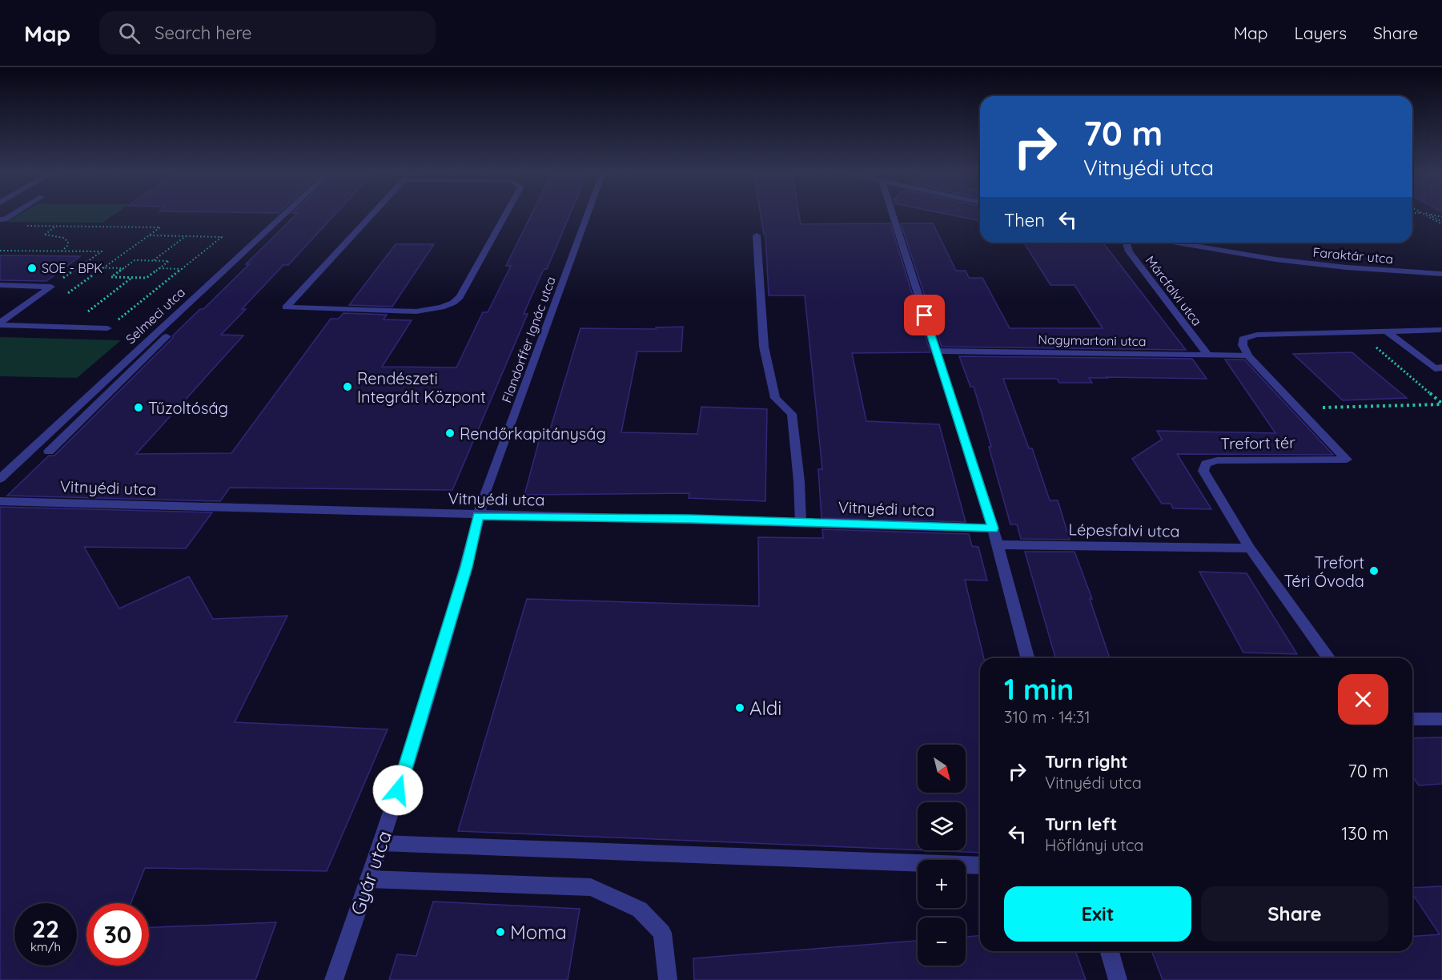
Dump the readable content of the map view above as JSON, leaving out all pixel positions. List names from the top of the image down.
{
  "streets": {
    "street": [
      "Faraktár utca",
      "Márcfalvi utca",
      "Selmeci utca",
      "Flandorffer Ignác utca",
      "Nagymartoni utca",
      "Trefort tér",
      "Vitnyédi utca",
      "Lépesfalvi utca",
      "Gyár utca"
    ]
  },
  "crossings": [
    ["Márcfalvi utca", "Nagymartoni utca"],
    ["Flandorffer Ignác utca", "Vitnyédi utca"],
    ["Flandorffer Ignác utca", "Gyár utca"],
    ["Nagymartoni utca", "Trefort tér"],
    ["Trefort tér", "Lépesfalvi utca"],
    ["Vitnyédi utca", "Gyár utca"]
  ],
  "places": [
    "SOE - BPK",
    "Rendészeti Integrált Központ",
    "Tűzoltóság",
    "Rendőrkapitányság",
    "Trefort Téri Óvoda",
    "Aldi",
    "Moma"
  ],
  "north": "bottom right",
  "page": {
    "header": "Map",
    "search": "Search here",
    "nav": ["Map", "Layers", "Share"],
    "turn": ["70 m", "Vitnyédi utca"],
    "then": "Then",
    "heading": ["1 min", "310 m · 14:31"],
    "list": [
      {
        "name": "Turn right",
        "note": "Vitnyédi utca",
        "value": "70 m"
      },
      {
        "name": "Turn left",
        "note": "Höflányi utca",
        "value": "130 m"
      }
    ],
    "map_buttons": ["+", "−"],
    "buttons": ["Exit", "Share"],
    "speed": "22 km/h",
    "limit": "30"
  }
}
